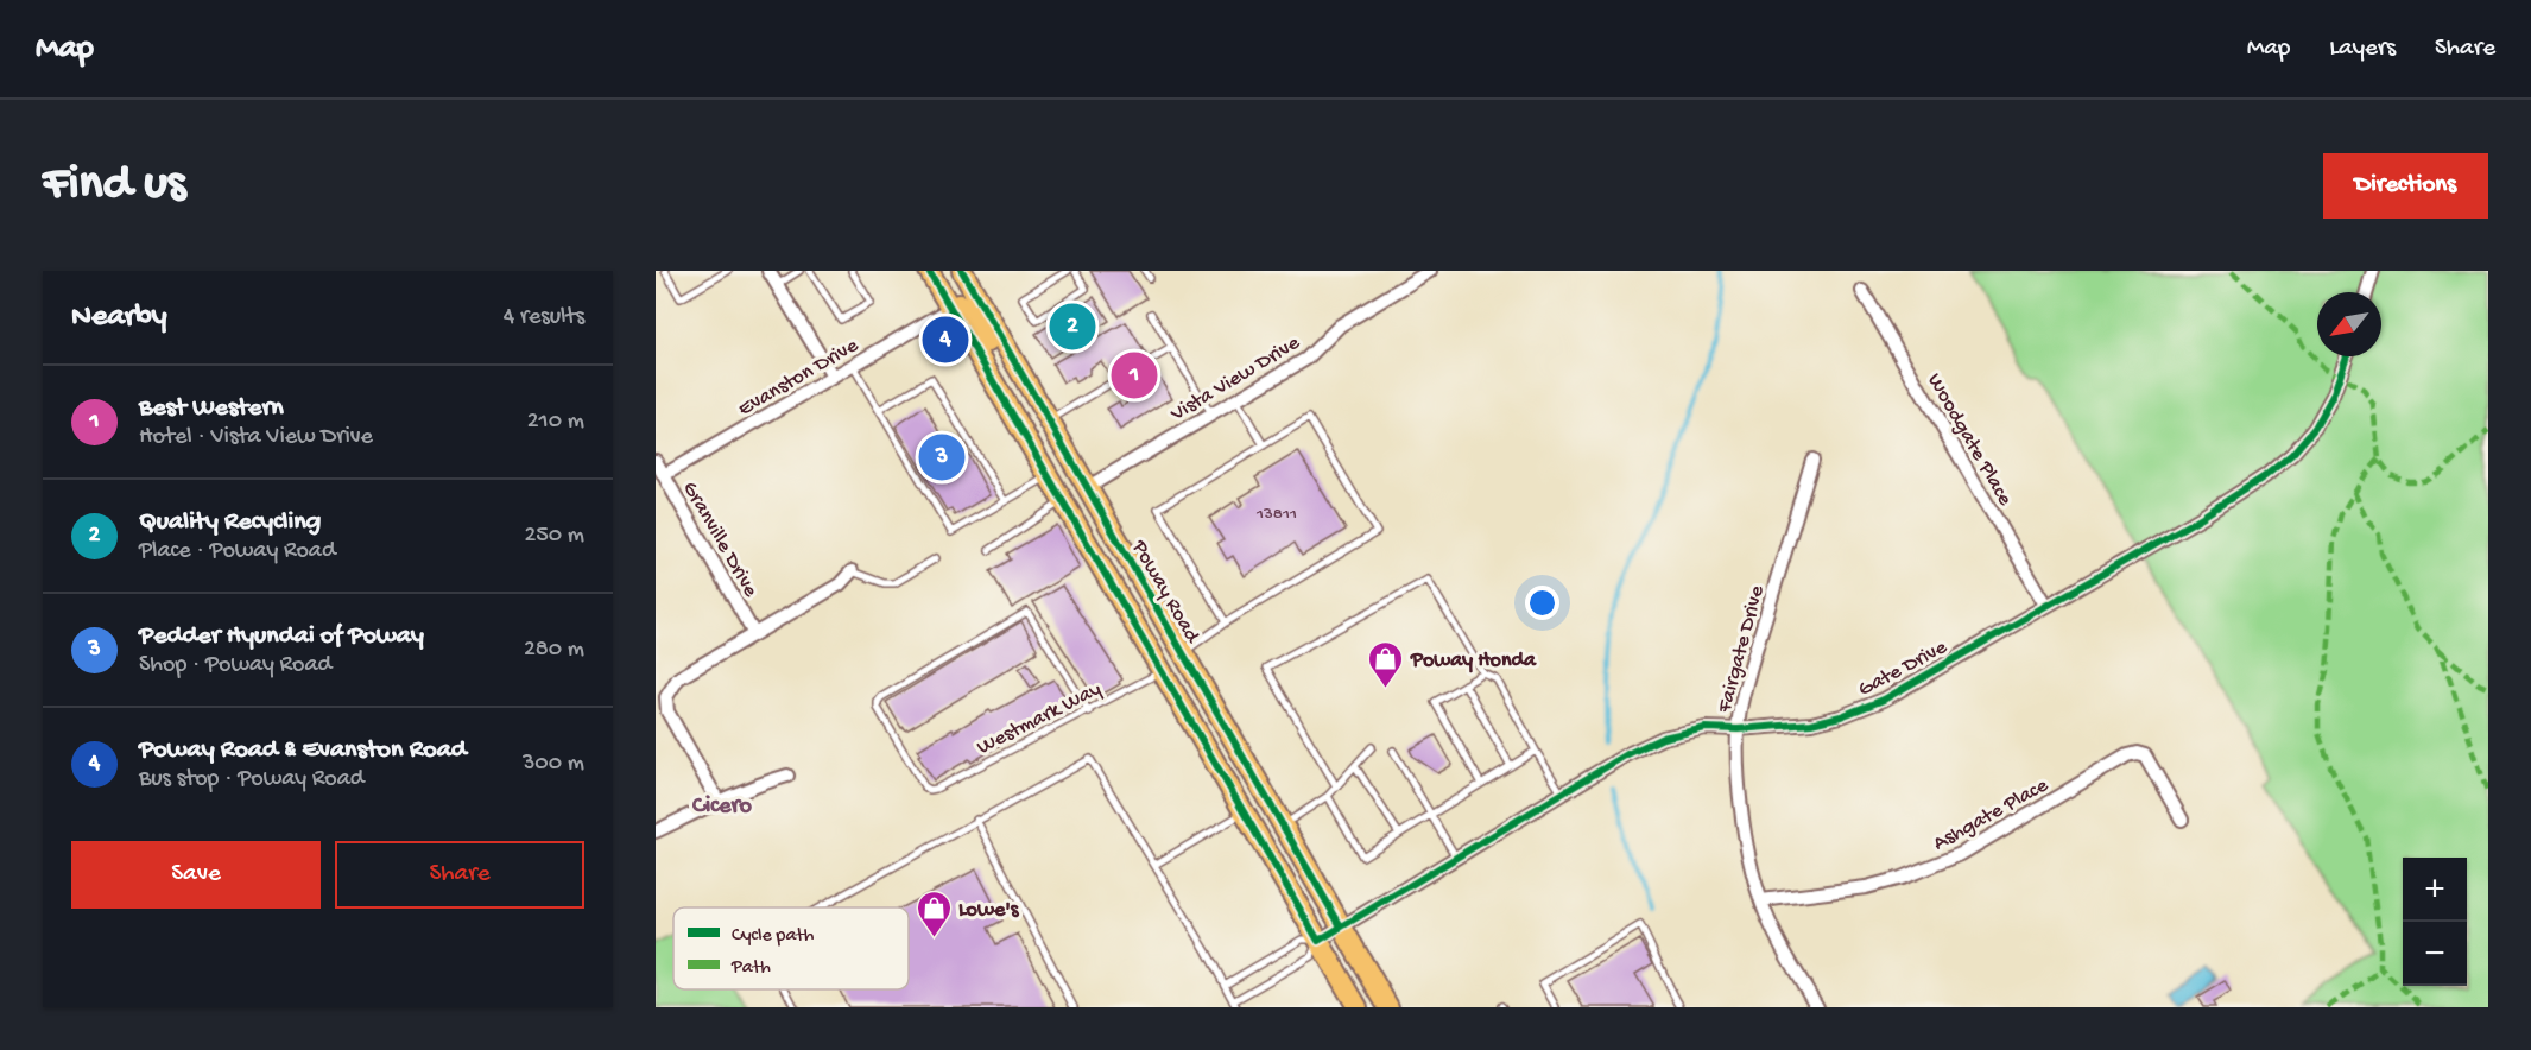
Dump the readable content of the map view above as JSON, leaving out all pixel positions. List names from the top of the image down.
{
  "streets": {
    "main road": ["Poway Road"],
    "street": [
      "Evanston Drive",
      "Vista View Drive",
      "Woodgate Place",
      "Granville Drive",
      "Fairgate Drive",
      "Gate Drive",
      "Ashgate Place"
    ],
    "lane": ["Westmark Way"]
  },
  "crossings": [
    ["Evanston Drive", "Granville Drive"],
    ["Vista View Drive", "Poway Road"],
    ["Woodgate Place", "Gate Drive"],
    ["Poway Road", "Gate Drive"],
    ["Fairgate Drive", "Gate Drive"],
    ["Fairgate Drive", "Ashgate Place"]
  ],
  "districts": ["Cicero"],
  "places": {
    "shop": ["Poway Honda", "Lowe's"]
  },
  "house_numbers": ["13811"],
  "legend": ["Cycle path", "Path"],
  "north": "bottom left",
  "page": {
    "header": "Map",
    "nav": ["Map", "Layers", "Share"],
    "buttons": [
      "Directions",
      ["Save", "Share"]
    ],
    "title": "Find us",
    "heading": ["Nearby", "4 results"],
    "pins": [
      "2",
      "4",
      "1",
      "3"
    ],
    "list": [
      {
        "mark": "1",
        "name": "Best Western",
        "note": "Hotel · Vista View Drive",
        "value": "210 m"
      },
      {
        "mark": "2",
        "name": "Quality Recycling",
        "note": "Place · Poway Road",
        "value": "250 m"
      },
      {
        "mark": "3",
        "name": "Pedder Hyundai of Poway",
        "note": "Shop · Poway Road",
        "value": "280 m"
      },
      {
        "mark": "4",
        "name": "Poway Road & Evanston Road",
        "note": "Bus stop · Poway Road",
        "value": "300 m"
      }
    ],
    "map_buttons": ["+", "−"]
  }
}
